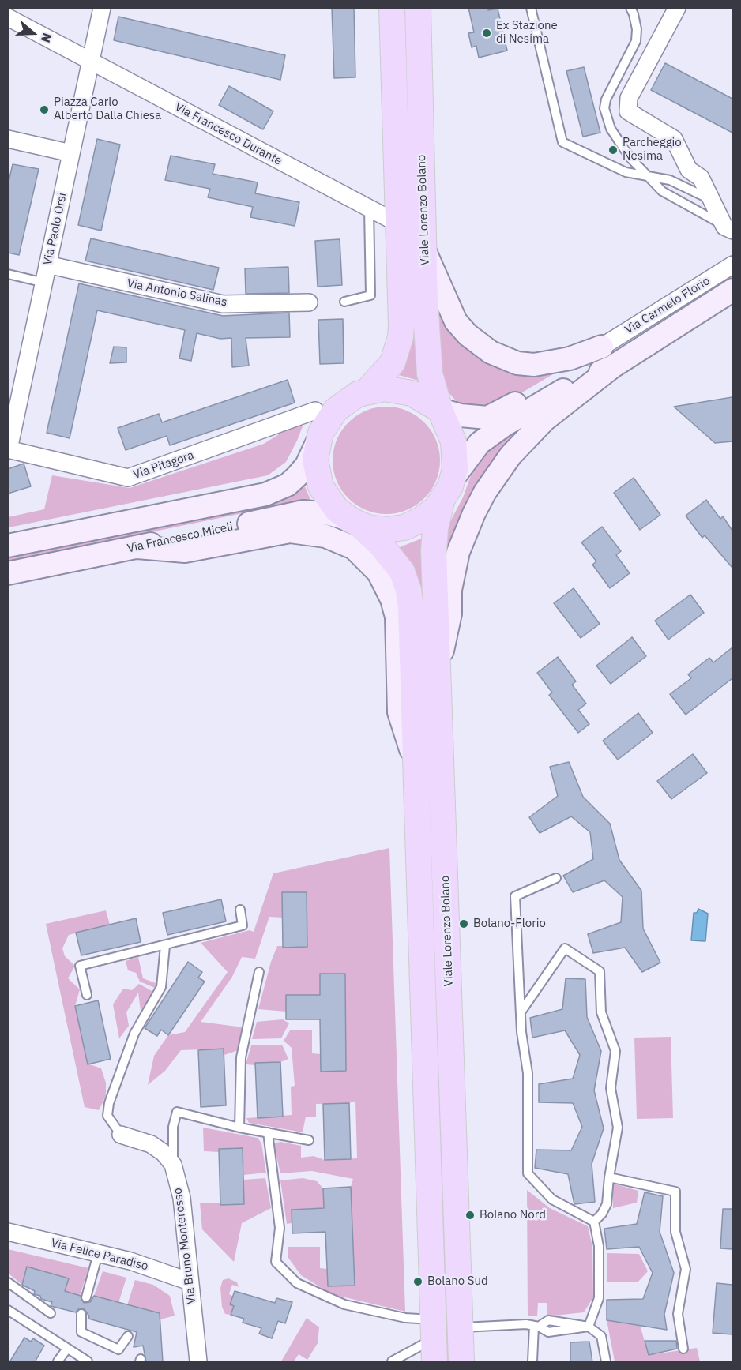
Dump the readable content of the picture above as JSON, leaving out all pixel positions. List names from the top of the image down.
{
  "streets": {
    "main road": ["Viale Lorenzo Bolano", "Via Francesco Miceli"],
    "street": [
      "Via Francesco Durante",
      "Via Paolo Orsi",
      "Via Antonio Salinas",
      "Via Carmelo Florio",
      "Via Pitagora",
      "Via Bruno Monterosso",
      "Via Felice Paradiso"
    ]
  },
  "crossings": [
    ["Via Francesco Durante", "Via Paolo Orsi"],
    ["Viale Lorenzo Bolano", "Via Francesco Miceli"],
    ["Via Paolo Orsi", "Via Antonio Salinas"],
    ["Via Paolo Orsi", "Via Pitagora"],
    ["Via Bruno Monterosso", "Via Felice Paradiso"]
  ],
  "places": [
    "Ex Stazione di Nesima",
    "Piazza Carlo Alberto Dalla Chiesa",
    "Parcheggio Nesima",
    "Bolano-Florio",
    "Bolano Nord",
    "Bolano Sud"
  ],
  "north": "right"
}
